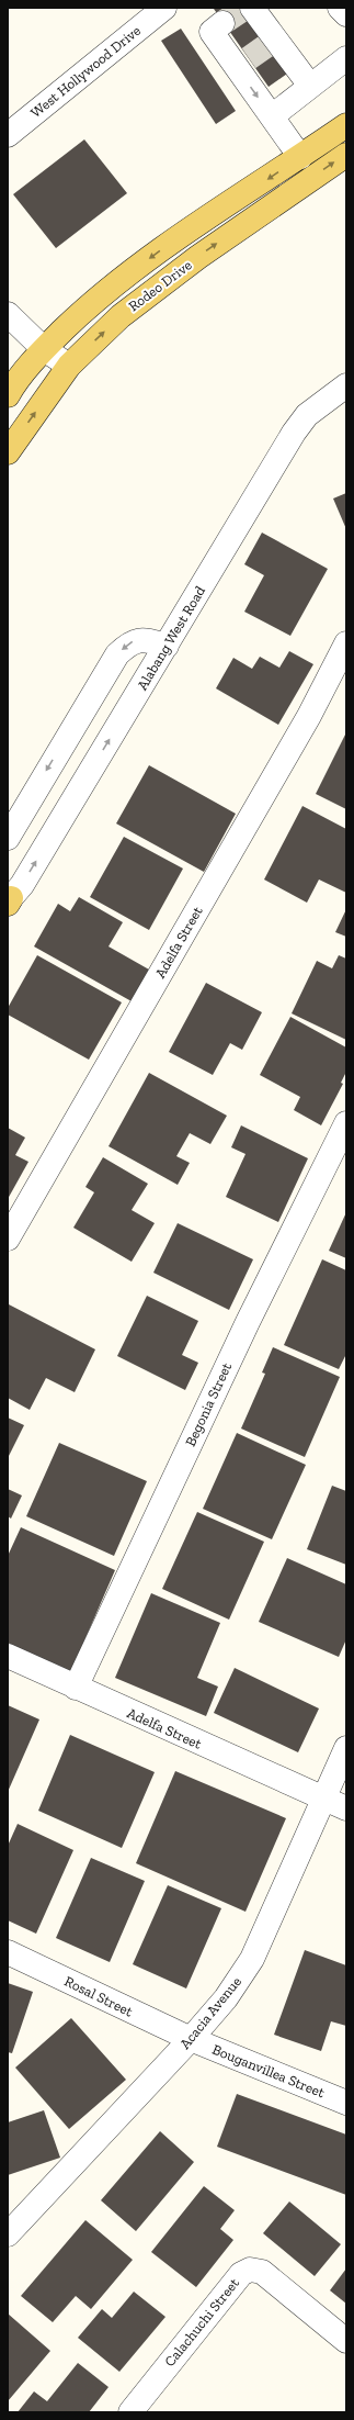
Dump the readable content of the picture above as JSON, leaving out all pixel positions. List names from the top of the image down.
{
  "streets": {
    "main road": ["Rodeo Drive"],
    "street": [
      "West Hollywood Drive",
      "Alabang West Road",
      "Adelfa Street",
      "Begonia Street",
      "Rosal Street",
      "Acacia Avenue",
      "Bouganvillea Street",
      "Calachuchi Street"
    ]
  },
  "crossings": [
    ["Adelfa Street", "Begonia Street"],
    ["Adelfa Street", "Acacia Avenue"],
    ["Rosal Street", "Acacia Avenue"],
    ["Rosal Street", "Bouganvillea Street"],
    ["Acacia Avenue", "Bouganvillea Street"]
  ]
}
